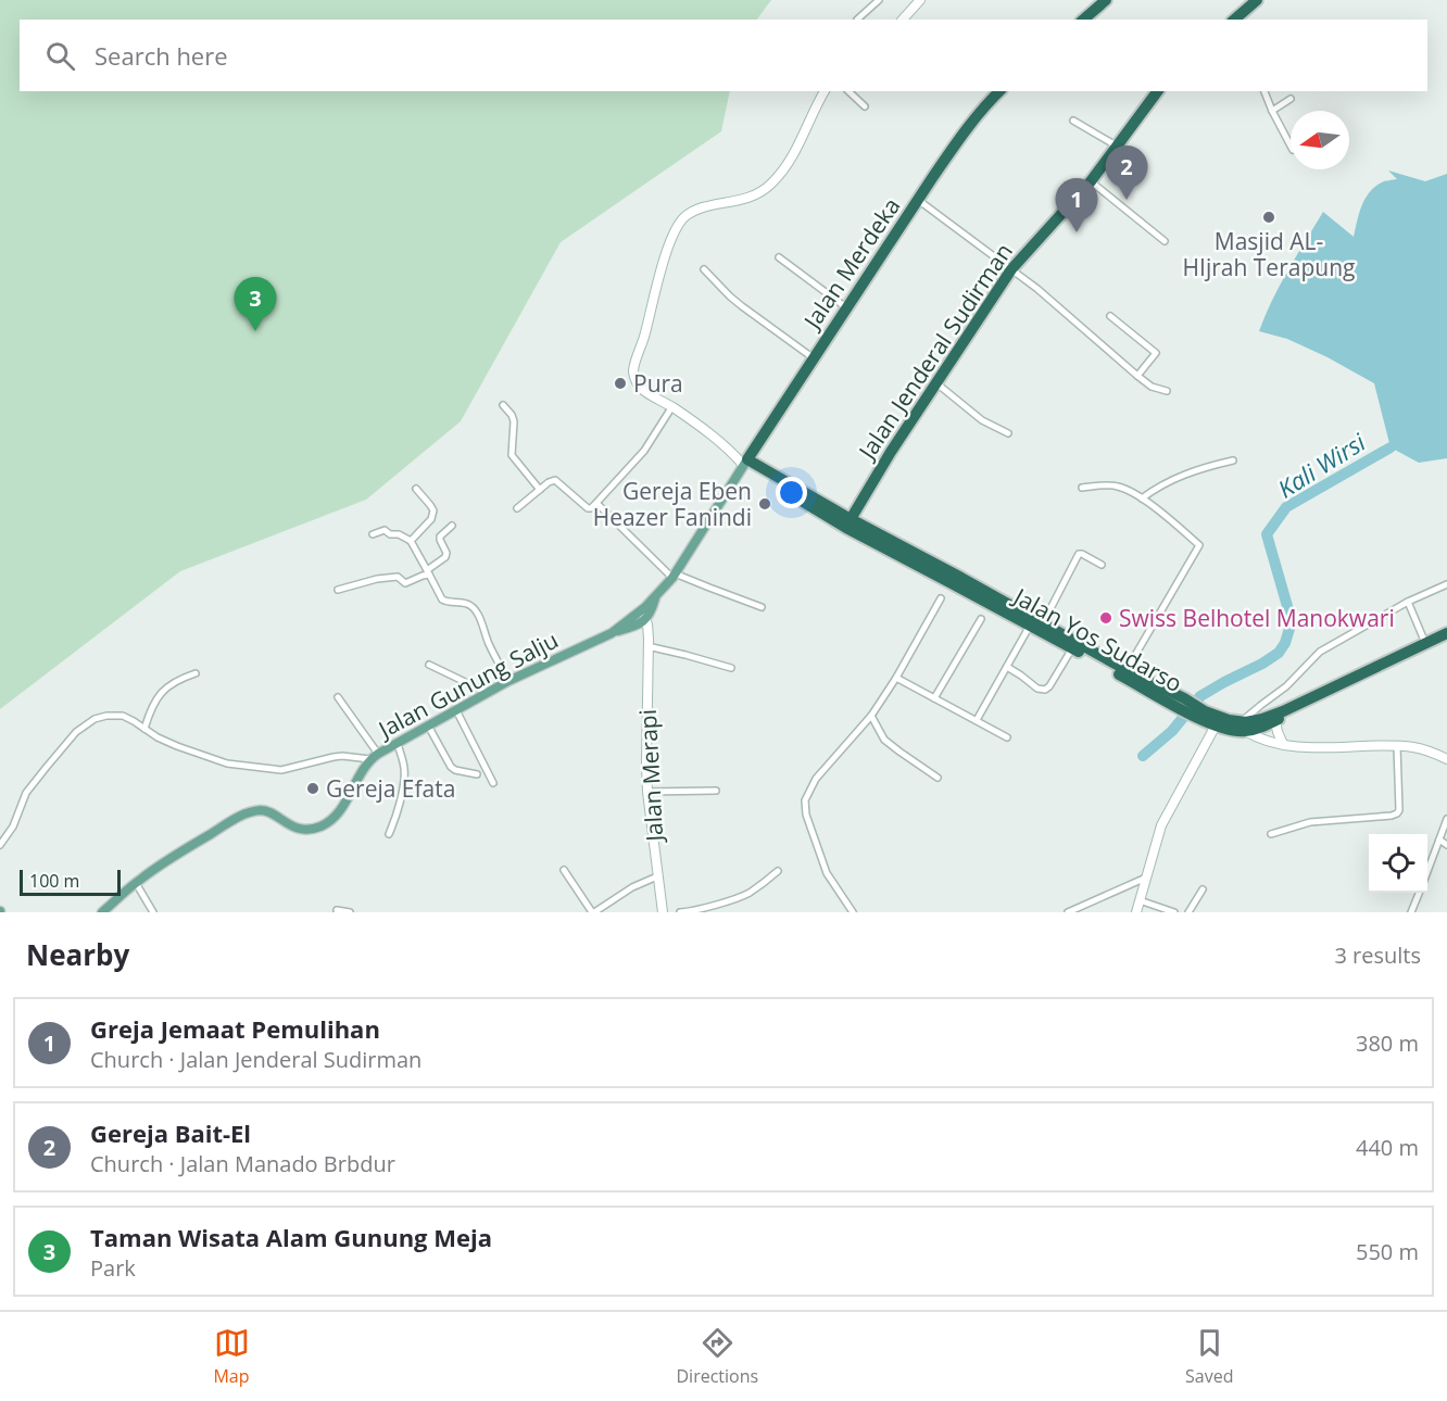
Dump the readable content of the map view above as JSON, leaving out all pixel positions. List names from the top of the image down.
{
  "streets": {
    "highway": ["Jalan Merdeka", "Jalan Jenderal Sudirman", "Jalan Yos Sudarso"],
    "main road": ["Jalan Gunung Salju"],
    "street": ["Jalan Merapi"]
  },
  "crossings": [
    ["Jalan Merdeka", "Jalan Yos Sudarso"],
    ["Jalan Jenderal Sudirman", "Jalan Yos Sudarso"],
    ["Jalan Gunung Salju", "Jalan Merapi"]
  ],
  "water": ["Kali Wirsi"],
  "places": [
    "Masjid AL- HIjrah Terapung",
    "Pura",
    "Gereja Eben Heazer Fanindi",
    "Swiss Belhotel Manokwari",
    "Gereja Efata"
  ],
  "scale_bar": "100 m",
  "north": "left",
  "page": {
    "search": "Search here",
    "pins": ["2", "1", "3"],
    "scale": "100 m",
    "heading": ["Nearby", "3 results"],
    "list": [
      {
        "mark": "1",
        "name": "Greja Jemaat Pemulihan",
        "note": "Church · Jalan Jenderal Sudirman",
        "value": "380 m"
      },
      {
        "mark": "2",
        "name": "Gereja Bait-El",
        "note": "Church · Jalan Manado Brbdur",
        "value": "440 m"
      },
      {
        "mark": "3",
        "name": "Taman Wisata Alam Gunung Meja",
        "note": "Park",
        "value": "550 m"
      }
    ],
    "nav": ["Map", "Directions", "Saved"]
  }
}
